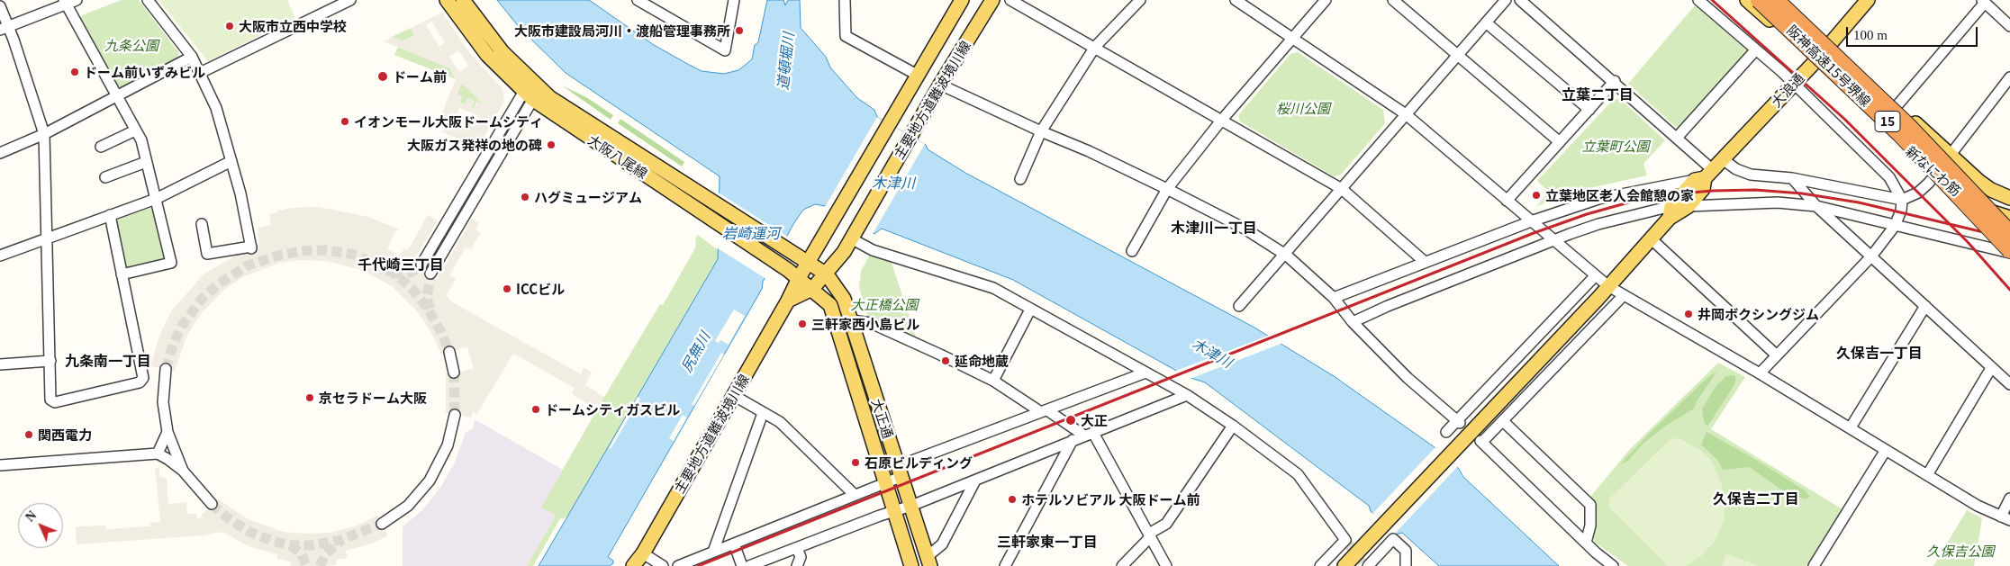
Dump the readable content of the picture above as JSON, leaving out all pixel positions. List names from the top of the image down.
{
  "streets": {
    "highway": ["阪神高速15号堺線", "15"],
    "main road": [
      "大浪通",
      "主要地方道難波境川線",
      "大阪八尾線",
      "新なにわ筋",
      "大正通"
    ]
  },
  "crossings": [
    ["大浪通", "新なにわ筋"],
    ["主要地方道難波境川線", "大阪八尾線"],
    ["主要地方道難波境川線", "大正通"],
    ["大阪八尾線", "大正通"]
  ],
  "districts": [
    "立葉二丁目",
    "木津川一丁目",
    "千代崎三丁目",
    "久保吉一丁目",
    "九条南一丁目",
    "久保吉二丁目",
    "三軒家東一丁目"
  ],
  "water": [
    "道頓堀川",
    "木津川",
    "岩崎運河",
    "尻無川"
  ],
  "parks": [
    "九条公園",
    "桜川公園",
    "立葉町公園",
    "大正橋公園",
    "久保吉公園"
  ],
  "places": [
    "大阪市立西中学校",
    "大阪市建設局河川・渡船管理事務所",
    "ドーム前いずみビル",
    "ドーム前",
    "イオンモール大阪ドームシティ",
    "大阪ガス発祥の地の碑",
    "立葉地区老人会館憩の家",
    "ハグミュージアム",
    "ICCビル",
    "井岡ボクシングジム",
    "三軒家西小島ビル",
    "延命地蔵",
    "京セラドーム大阪",
    "ドームシティガスビル",
    "大正",
    "関西電力",
    "石原ビルディング",
    "ホテルソビアル 大阪ドーム前"
  ],
  "scale_bar": "100 m",
  "north": "top left"
}
